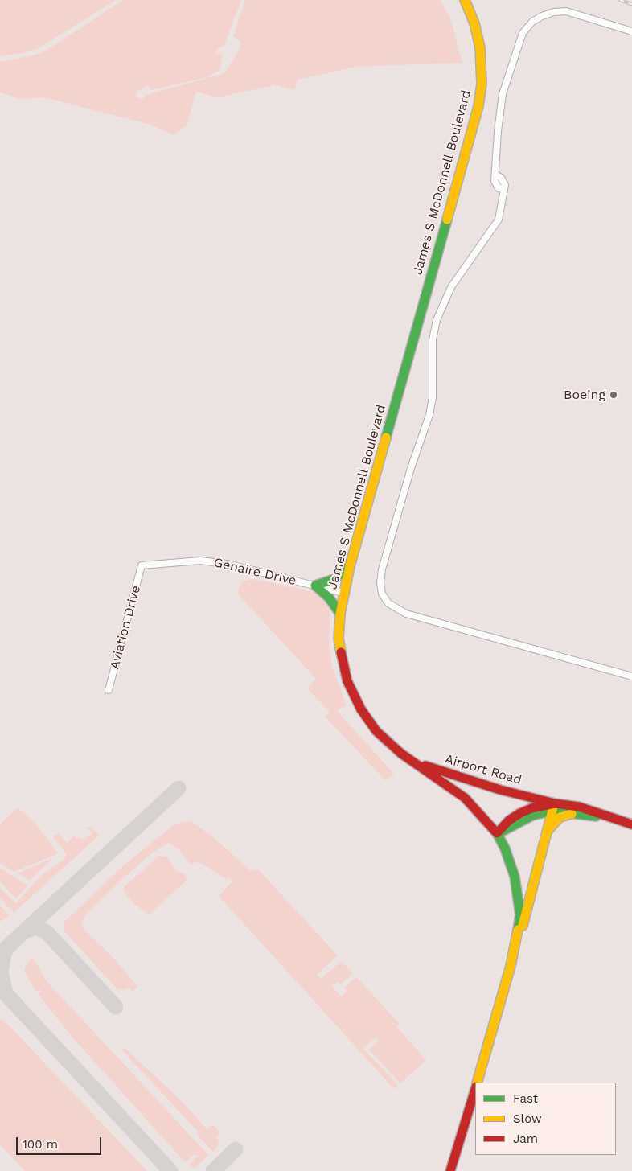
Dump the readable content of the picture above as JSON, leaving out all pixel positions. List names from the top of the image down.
{
  "streets": {
    "main road": ["James S McDonnell Boulevard", "Airport Road"],
    "street": ["Genaire Drive", "Aviation Drive"]
  },
  "crossings": [
    ["James S McDonnell Boulevard", "Genaire Drive"],
    ["James S McDonnell Boulevard", "Airport Road"],
    ["Genaire Drive", "Aviation Drive"]
  ],
  "places": ["Boeing"],
  "legend": ["Fast", "Slow", "Jam"],
  "scale_bar": "100 m"
}
